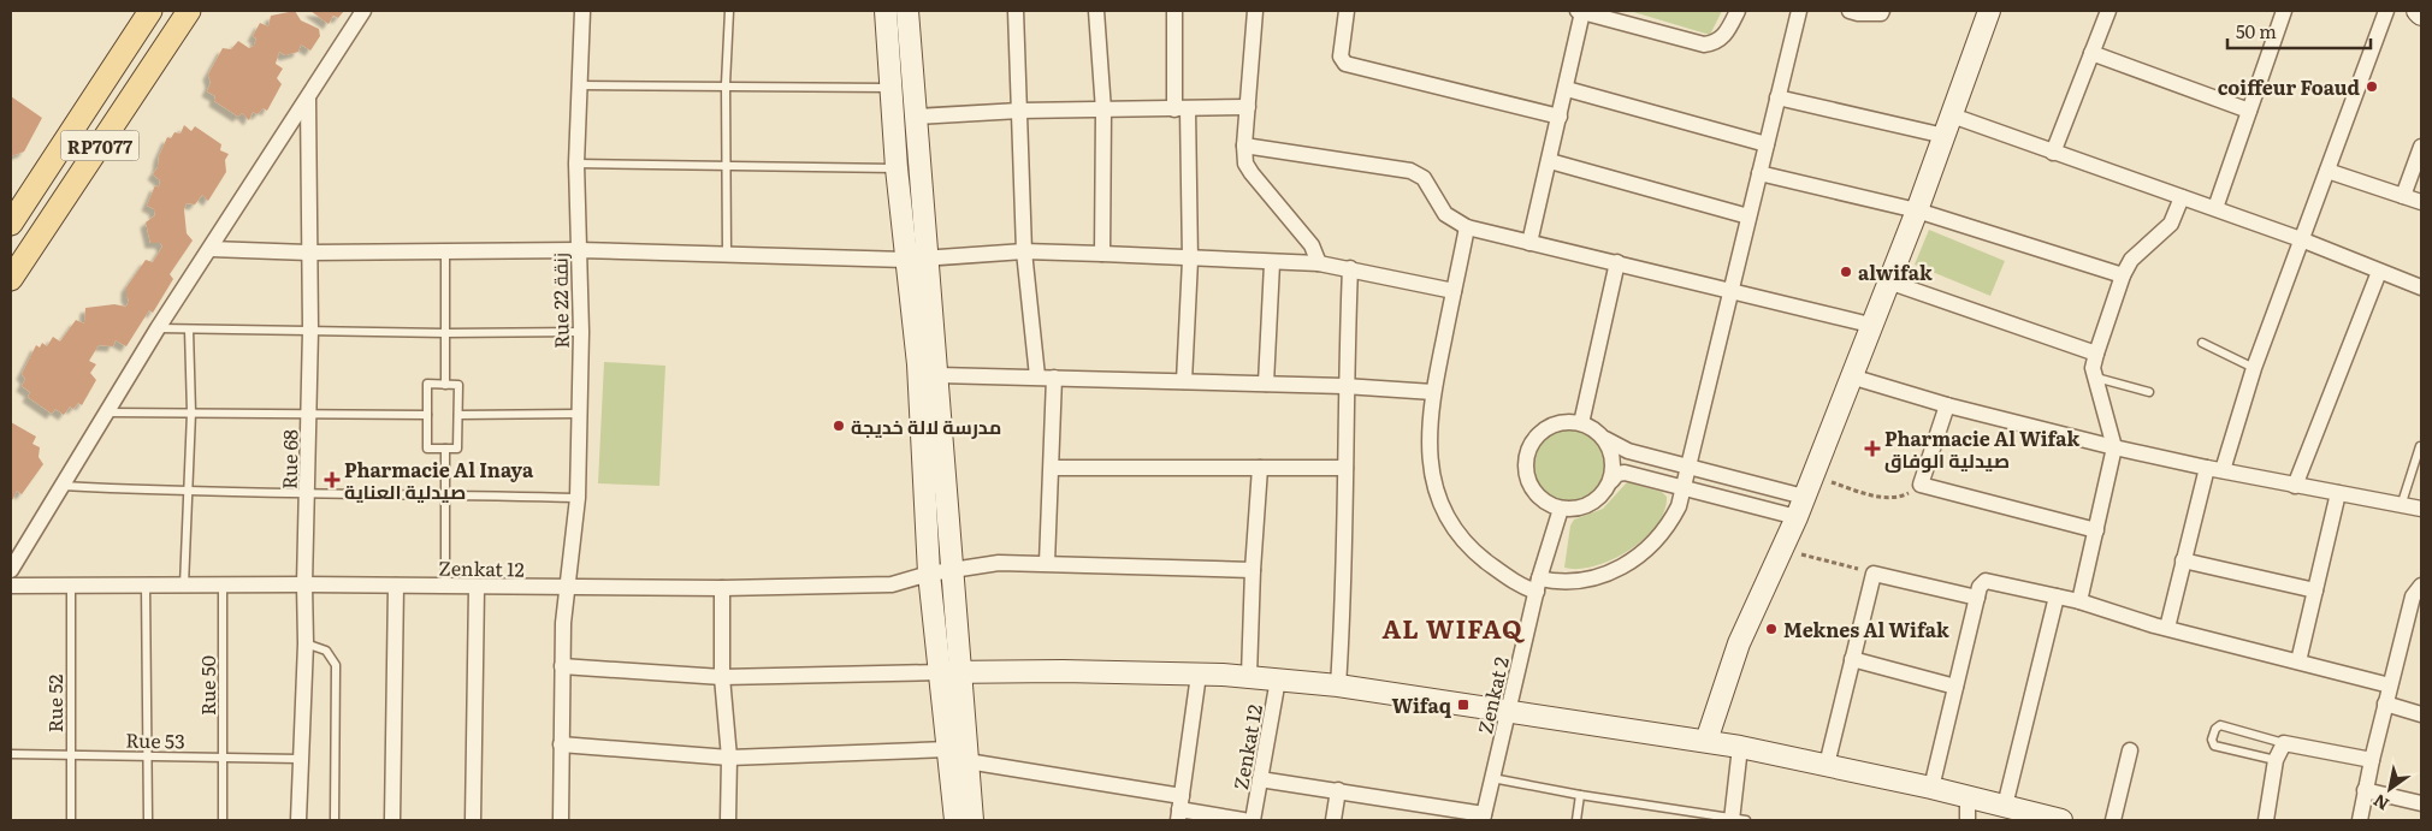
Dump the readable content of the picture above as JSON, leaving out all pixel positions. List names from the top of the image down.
{
  "streets": {
    "main road": ["RP7077"],
    "street": [
      "Rue 22 زنقة",
      "Rue 68",
      "Zenkat 12",
      "Zenkat 2"
    ],
    "lane": ["Rue 50", "Rue 52", "Rue 53"]
  },
  "crossings": [
    ["Rue 22 زنقة", "Zenkat 12"],
    ["Rue 68", "Zenkat 12"],
    ["Rue 68", "Rue 53"],
    ["Zenkat 12", "Rue 50"],
    ["Zenkat 12", "Rue 52"],
    ["Rue 50", "Rue 53"],
    ["Rue 52", "Rue 53"]
  ],
  "districts": ["AL WIFAQ"],
  "places": {
    "other": [
      "coiffeur Foaud",
      "alwifak",
      "مدرسة لالة خديجة",
      "Meknes Al Wifak"
    ],
    "health": ["Pharmacie Al Wifak صيدلية الوفاق", "Pharmacie Al Inaya صيدلية العناية"],
    "transit": ["Wifaq"]
  },
  "scale_bar": "50 m",
  "north": "bottom left"
}
